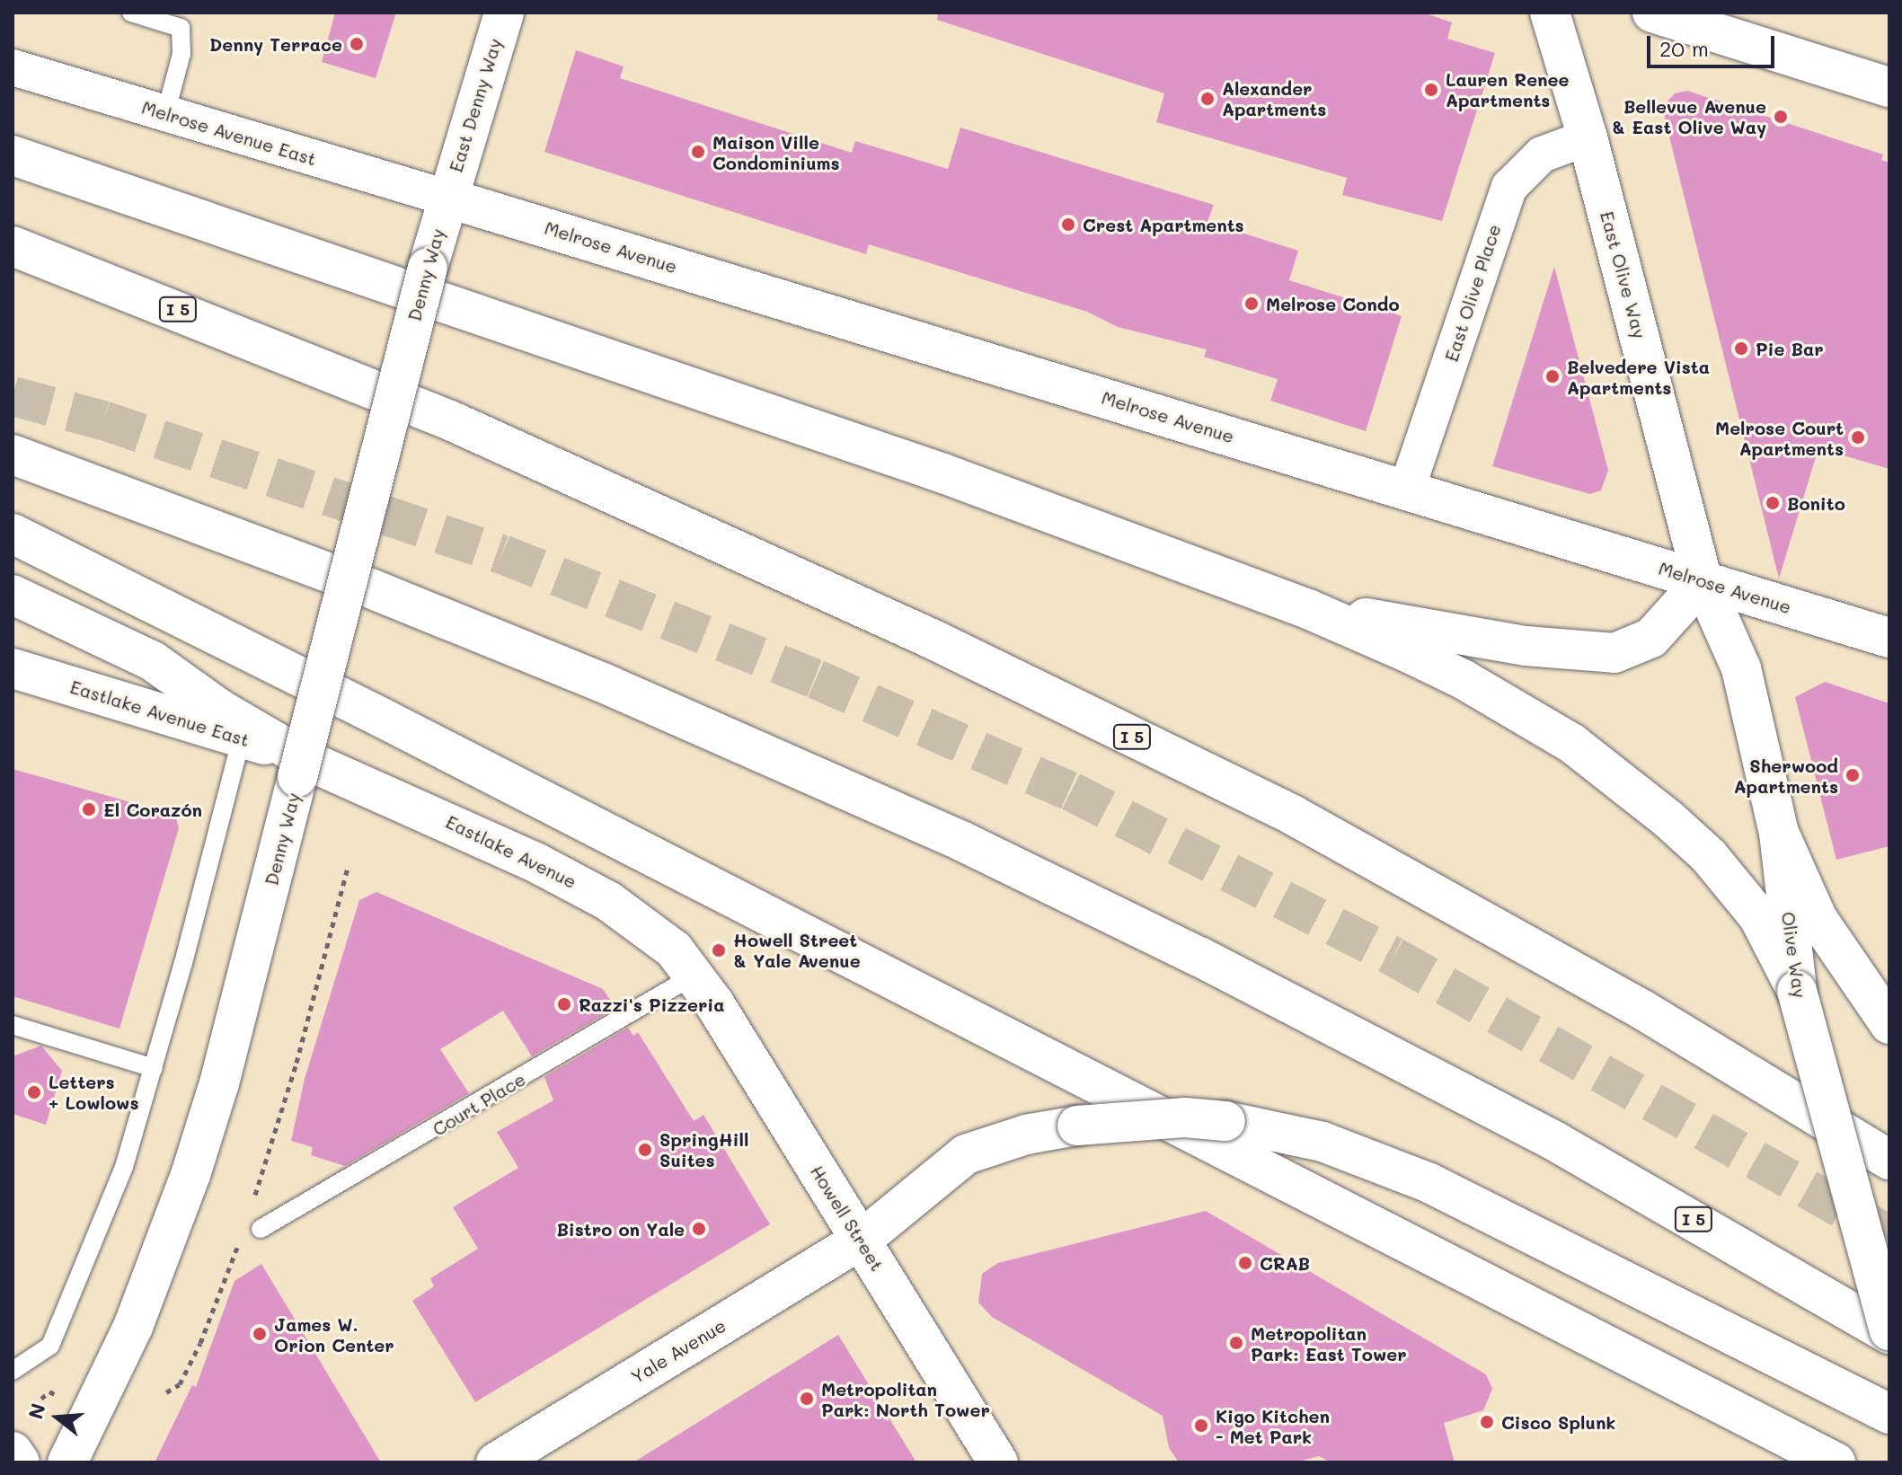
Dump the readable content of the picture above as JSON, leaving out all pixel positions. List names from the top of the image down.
{
  "streets": {
    "main road": [
      "East Denny Way",
      "Melrose Avenue",
      "Denny Way",
      "East Olive Way",
      "I 5",
      "Eastlake Avenue East",
      "Eastlake Avenue",
      "Olive Way",
      "Howell Street",
      "Yale Avenue"
    ],
    "street": ["Melrose Avenue East", "East Olive Place"],
    "lane": ["Court Place"]
  },
  "crossings": [
    ["East Denny Way", "Melrose Avenue East"],
    ["East Denny Way", "Melrose Avenue"],
    ["East Denny Way", "Denny Way"],
    ["Melrose Avenue East", "Melrose Avenue"],
    ["Melrose Avenue East", "Denny Way"],
    ["Melrose Avenue", "Denny Way"],
    ["Melrose Avenue", "East Olive Way"],
    ["Melrose Avenue", "East Olive Place"],
    ["Melrose Avenue", "Olive Way"],
    ["East Olive Way", "East Olive Place"],
    ["East Olive Way", "Olive Way"],
    ["I 5", "Olive Way"],
    ["Eastlake Avenue East", "Eastlake Avenue"],
    ["Eastlake Avenue", "Court Place"],
    ["Eastlake Avenue", "Howell Street"],
    ["Court Place", "Howell Street"],
    ["Howell Street", "Yale Avenue"]
  ],
  "places": [
    "Denny Terrace",
    "Lauren Renee Apartments",
    "Alexander Apartments",
    "Bellevue Avenue & East Olive Way",
    "Maison Ville Condominiums",
    "Crest Apartments",
    "Melrose Condo",
    "Pie Bar",
    "Belvedere Vista Apartments",
    "Melrose Court Apartments",
    "Bonito",
    "Sherwood Apartments",
    "El Corazón",
    "Howell Street & Yale Avenue",
    "Razzi's Pizzeria",
    "Letters + Lowlows",
    "SpringHill Suites",
    "Bistro on Yale",
    "CRAB",
    "James W. Orion Center",
    "Metropolitan Park: East Tower",
    "Metropolitan Park: North Tower",
    "Cisco Splunk",
    "Kigo Kitchen - Met Park"
  ],
  "scale_bar": "20 m",
  "north": "left"
}
